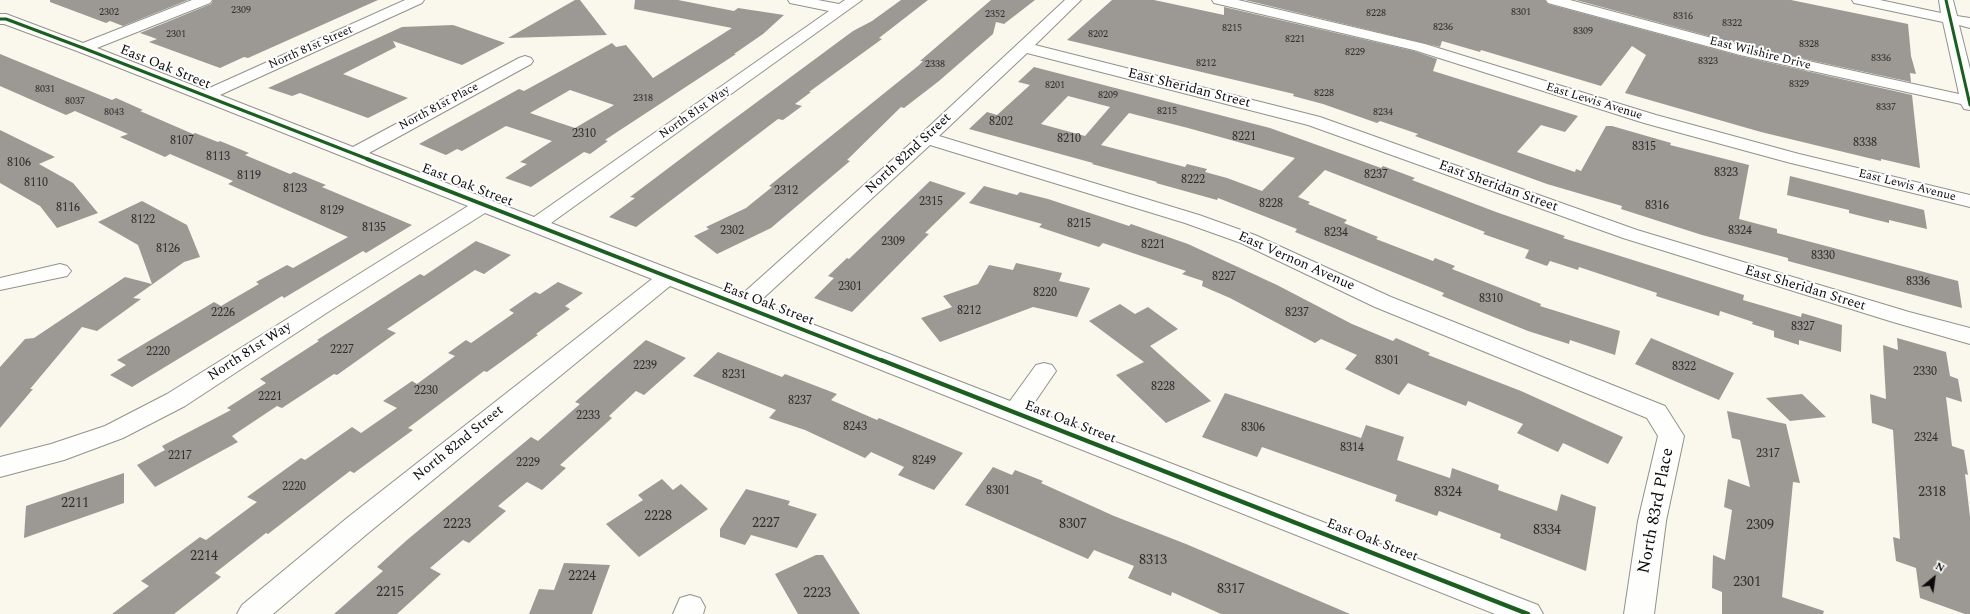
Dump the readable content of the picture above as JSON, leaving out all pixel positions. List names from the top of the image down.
{
  "streets": {
    "street": [
      "North 81st Street",
      "East Wilshire Drive",
      "East Oak Street",
      "East Sheridan Street",
      "East Lewis Avenue",
      "North 81st Place",
      "North 81st Way",
      "North 82nd Street",
      "East Vernon Avenue",
      "North 83rd Place"
    ]
  },
  "crossings": [
    ["North 81st Street", "East Oak Street"],
    ["East Oak Street", "North 81st Place"],
    ["East Oak Street", "North 81st Way"],
    ["East Oak Street", "North 82nd Street"],
    ["East Sheridan Street", "North 82nd Street"],
    ["North 82nd Street", "East Vernon Avenue"],
    ["East Vernon Avenue", "North 83rd Place"]
  ],
  "house_numbers": [
    "2309",
    "2302",
    "8301",
    "8228",
    "2352",
    "8316",
    "8322",
    "8236",
    "8215",
    "8309",
    "2301",
    "8202",
    "8221",
    "8328",
    "8229",
    "8336",
    "8323",
    "8212",
    "2338",
    "8329",
    "8201",
    "8031",
    "8228",
    "8209",
    "2318",
    "8037",
    "8337",
    "8215",
    "8043",
    "8234",
    "8202",
    "2310",
    "8221",
    "8210",
    "8107",
    "8338",
    "8315",
    "8113",
    "8106",
    "8323",
    "8237",
    "8119",
    "8222",
    "8110",
    "8123",
    "2312",
    "2315",
    "8228",
    "8316",
    "8116",
    "8129",
    "8122",
    "8215",
    "8135",
    "2302",
    "8324",
    "8234",
    "2309",
    "8221",
    "8126",
    "8330",
    "8227",
    "8336",
    "2301",
    "8220",
    "8310",
    "8212",
    "2226",
    "8237",
    "8327",
    "2227",
    "2220",
    "8301",
    "2239",
    "8322",
    "2330",
    "8231",
    "8228",
    "2230",
    "2221",
    "8237",
    "2233",
    "8243",
    "8306",
    "2324",
    "8314",
    "2317",
    "2217",
    "8249",
    "2229",
    "2220",
    "8301",
    "8324",
    "2318",
    "2211",
    "2228",
    "2227",
    "2223",
    "8307",
    "2309",
    "8334",
    "2214",
    "8313",
    "2224",
    "2301",
    "8317",
    "2215",
    "2223"
  ],
  "north": "top right"
}
